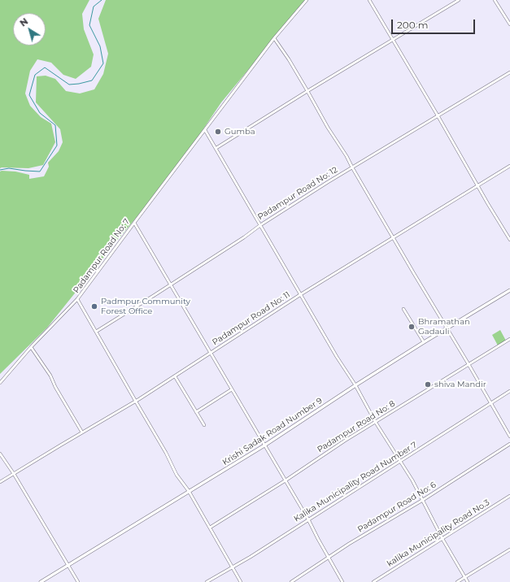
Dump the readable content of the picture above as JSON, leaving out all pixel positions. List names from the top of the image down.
{
  "streets": {
    "street": [
      "Padampur Road No: 12",
      "Padampur Road No: 7",
      "Padampur Road No: 11",
      "Padampur Road No: 8",
      "Krishi Sadak Road Number 9",
      "Kalika Municipality Road Number 7",
      "Padampur Road No: 6",
      "kalika Municipality Road No.3"
    ]
  },
  "places": [
    "Gumba",
    "Padmpur Community Forest Office",
    "Bhramathan Gadauli",
    "shiva Mandir"
  ],
  "scale_bar": "200 m",
  "north": "top left"
}
